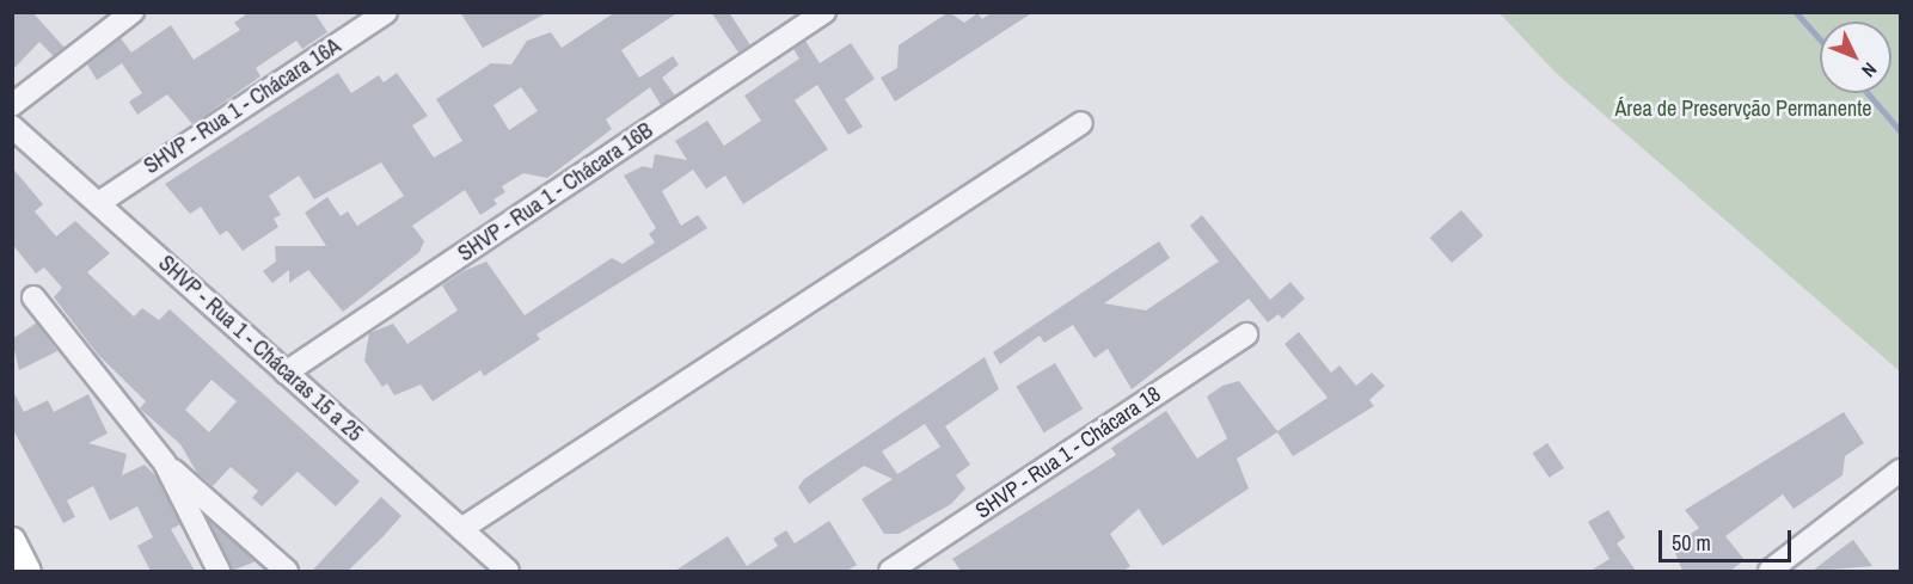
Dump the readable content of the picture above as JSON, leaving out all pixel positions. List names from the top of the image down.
{
  "streets": {
    "street": [
      "SHVP - Rua 1 - Chácara 16A",
      "SHVP - Rua 1 - Chácara 16B",
      "SHVP - Rua 1 - Chácaras 15 a 25",
      "SHVP - Rua 1 - Chácara 18"
    ]
  },
  "crossings": [
    ["SHVP - Rua 1 - Chácara 16A", "SHVP - Rua 1 - Chácaras 15 a 25"],
    ["SHVP - Rua 1 - Chácara 16B", "SHVP - Rua 1 - Chácaras 15 a 25"]
  ],
  "parks": ["Área de Preservção Permanente"],
  "scale_bar": "50 m",
  "north": "bottom right"
}
